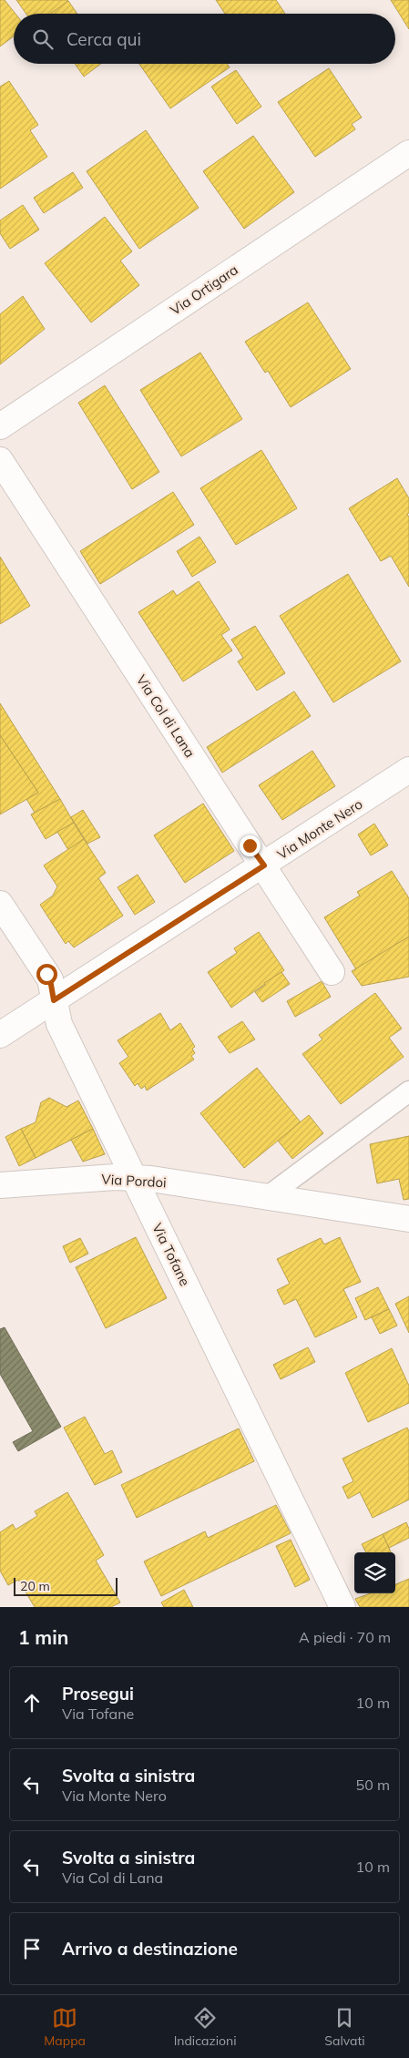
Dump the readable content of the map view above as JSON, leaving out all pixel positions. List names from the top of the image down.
{
  "streets": {
    "street": [
      "Via Ortigara",
      "Via Col di Lana",
      "Via Monte Nero",
      "Via Pordoi",
      "Via Tofane"
    ]
  },
  "crossings": [
    ["Via Col di Lana", "Via Monte Nero"],
    ["Via Monte Nero", "Via Tofane"],
    ["Via Pordoi", "Via Tofane"]
  ],
  "scale_bar": "20 m",
  "page": {
    "search": "Cerca qui",
    "scale": "20 m",
    "heading": ["1 min", "A piedi · 70 m"],
    "list": [
      ["Prosegui", "Via Tofane", "10 m"],
      ["Svolta a sinistra", "Via Monte Nero", "50 m"],
      ["Svolta a sinistra", "Via Col di Lana", "10 m"],
      "Arrivo a destinazione"
    ],
    "nav": ["Mappa", "Indicazioni", "Salvati"]
  }
}
